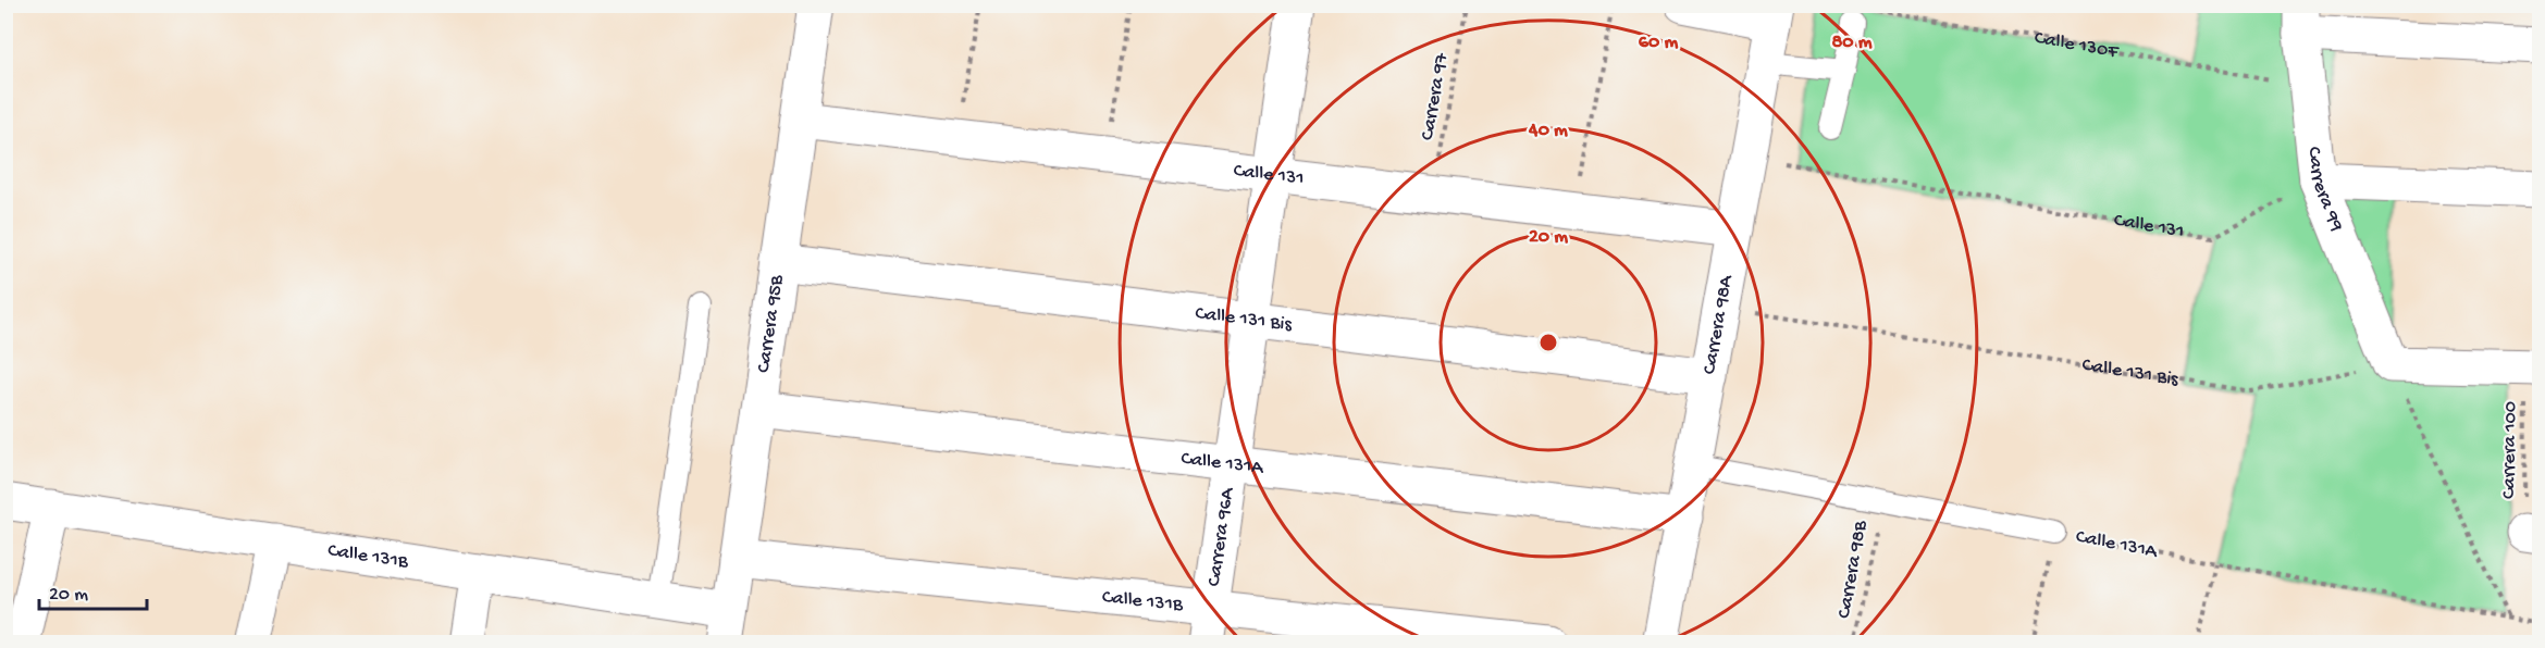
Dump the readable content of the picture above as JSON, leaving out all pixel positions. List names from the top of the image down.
{
  "streets": {
    "street": [
      "Calle 131",
      "Carrera 99",
      "Calle 131 Bis",
      "Carrera 95B",
      "Carrera 98A",
      "Calle 131A",
      "Carrera 96A",
      "Calle 131B"
    ],
    "path": [
      "Calle 130F",
      "Carrera 97",
      "Carrera 100",
      "Carrera 98B"
    ]
  },
  "crossings": [
    ["Calle 130F", "Carrera 99"],
    ["Carrera 97", "Calle 131"],
    ["Calle 131", "Carrera 99"],
    ["Calle 131", "Carrera 95B"],
    ["Calle 131", "Carrera 98A"],
    ["Calle 131", "Carrera 96A"],
    ["Carrera 99", "Calle 131 Bis"],
    ["Calle 131 Bis", "Carrera 95B"],
    ["Calle 131 Bis", "Carrera 98A"],
    ["Calle 131 Bis", "Carrera 96A"],
    ["Carrera 95B", "Calle 131A"],
    ["Carrera 95B", "Calle 131B"],
    ["Carrera 98A", "Calle 131A"],
    ["Calle 131A", "Carrera 96A"],
    ["Calle 131A", "Carrera 98B"],
    ["Carrera 96A", "Calle 131B"]
  ],
  "scale_bar": "20 m",
  "rings": [
    "80 m",
    "60 m",
    "40 m",
    "20 m"
  ]
}
